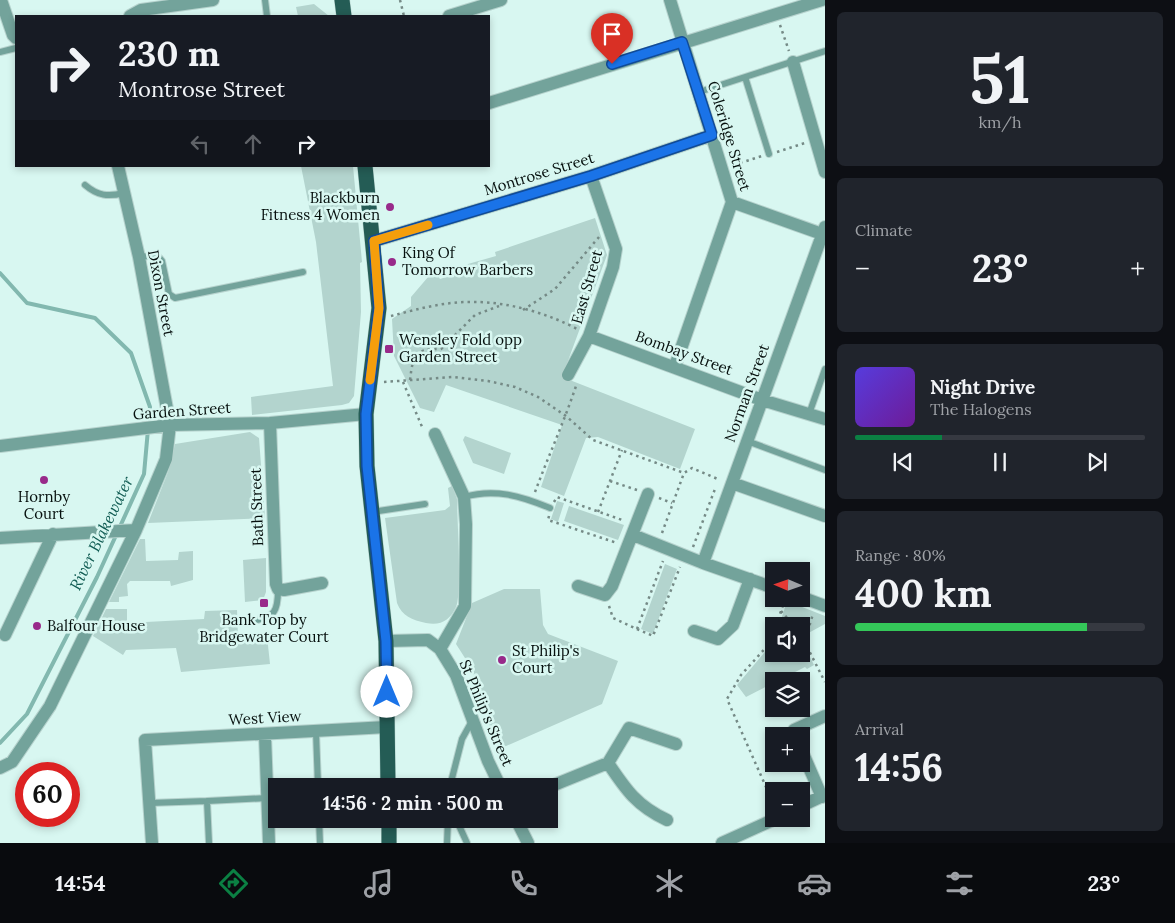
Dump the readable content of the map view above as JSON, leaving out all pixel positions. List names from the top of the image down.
{
  "streets": {
    "street": [
      "Coleridge Street",
      "Montrose Street",
      "East Street",
      "Dixon Street",
      "Bombay Street",
      "Norman Street",
      "Garden Street",
      "Bath Street",
      "St Philip's Street",
      "West View"
    ]
  },
  "crossings": [
    ["Coleridge Street", "Montrose Street"],
    ["Coleridge Street", "Bombay Street"],
    ["Montrose Street", "East Street"],
    ["East Street", "Bombay Street"],
    ["Dixon Street", "Garden Street"],
    ["Bombay Street", "Norman Street"],
    ["Garden Street", "Bath Street"]
  ],
  "water": ["River Blakewater"],
  "places": {
    "other": [
      "Blackburn Fitness 4 Women",
      "King Of Tomorrow Barbers",
      "Hornby Court",
      "Balfour House",
      "St Philip's Court"
    ],
    "transit": ["Wensley Fold opp Garden Street", "Bank Top by Bridgewater Court"]
  },
  "north": "left",
  "page": {
    "tile": [
      ["51", "km/h"],
      "Climate",
      ["Range · 80%", "400 km"],
      ["Arrival", "14:56"]
    ],
    "turn": ["230 m", "Montrose Street"],
    "heat": ["−", "23°", "+"],
    "song": ["Night Drive", "The Halogens"],
    "map_buttons": ["+", "−"],
    "limit": "60",
    "trip": "14:56 · 2 min · 500 m",
    "tabs": ["14:54", "23°"]
  }
}
